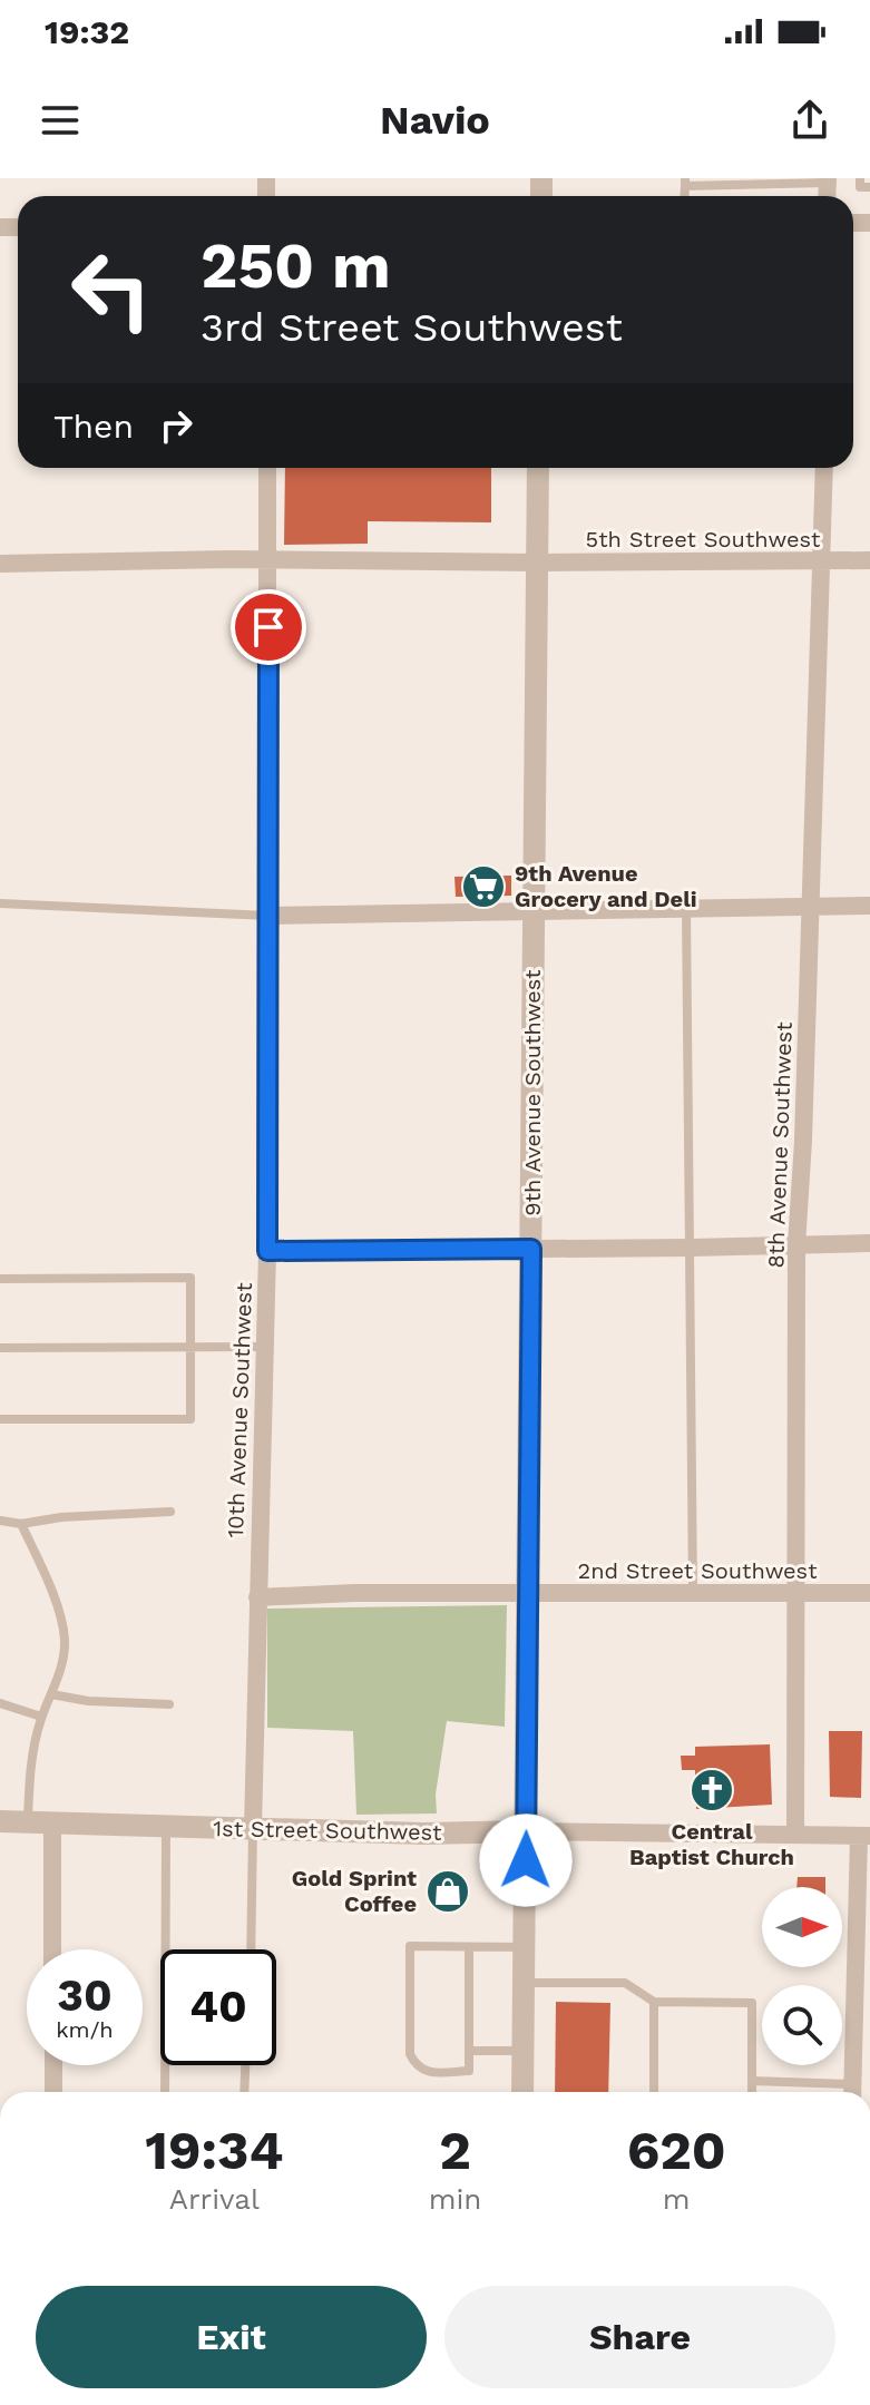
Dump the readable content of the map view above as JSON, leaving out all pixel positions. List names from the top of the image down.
{
  "streets": {
    "street": [
      "5th Street Southwest",
      "9th Avenue Southwest",
      "8th Avenue Southwest",
      "10th Avenue Southwest",
      "2nd Street Southwest",
      "1st Street Southwest"
    ]
  },
  "crossings": [
    ["5th Street Southwest", "9th Avenue Southwest"],
    ["5th Street Southwest", "8th Avenue Southwest"],
    ["5th Street Southwest", "10th Avenue Southwest"],
    ["9th Avenue Southwest", "2nd Street Southwest"],
    ["9th Avenue Southwest", "1st Street Southwest"],
    ["8th Avenue Southwest", "2nd Street Southwest"],
    ["8th Avenue Southwest", "1st Street Southwest"],
    ["10th Avenue Southwest", "2nd Street Southwest"],
    ["10th Avenue Southwest", "1st Street Southwest"]
  ],
  "places": {
    "supermarket": ["9th Avenue Grocery and Deli"],
    "church": ["Central Baptist Church"],
    "shop": ["Gold Sprint Coffee"]
  },
  "north": "right",
  "page": {
    "status": "19:32",
    "header": "Navio",
    "turn": ["250 m", "3rd Street Southwest"],
    "then": "Then",
    "speed": "30 km/h",
    "limit": "40",
    "eta": [
      "19:34",
      "Arrival",
      "2",
      "min",
      "620",
      "m"
    ],
    "buttons": ["Exit", "Share"]
  }
}
